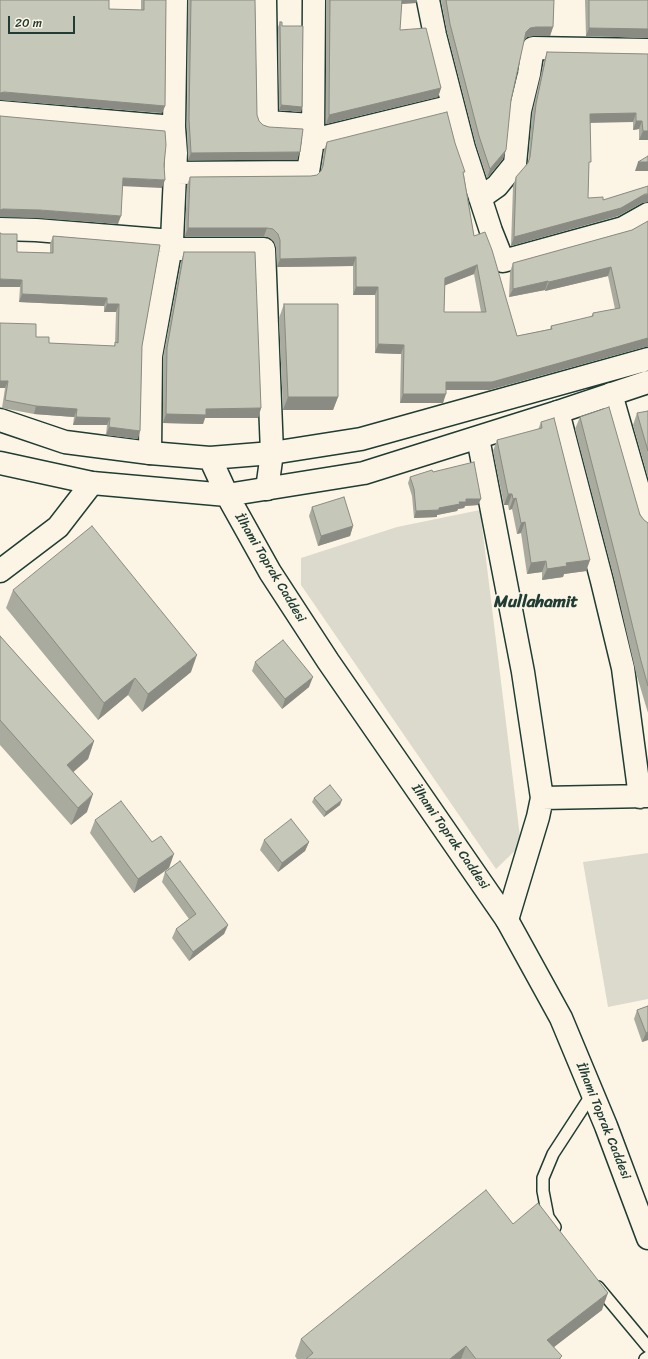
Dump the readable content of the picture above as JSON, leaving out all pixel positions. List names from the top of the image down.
{
  "streets": {
    "street": ["İlhami Toprak Caddesi"]
  },
  "districts": ["Mullahamit"],
  "scale_bar": "20 m"
}
